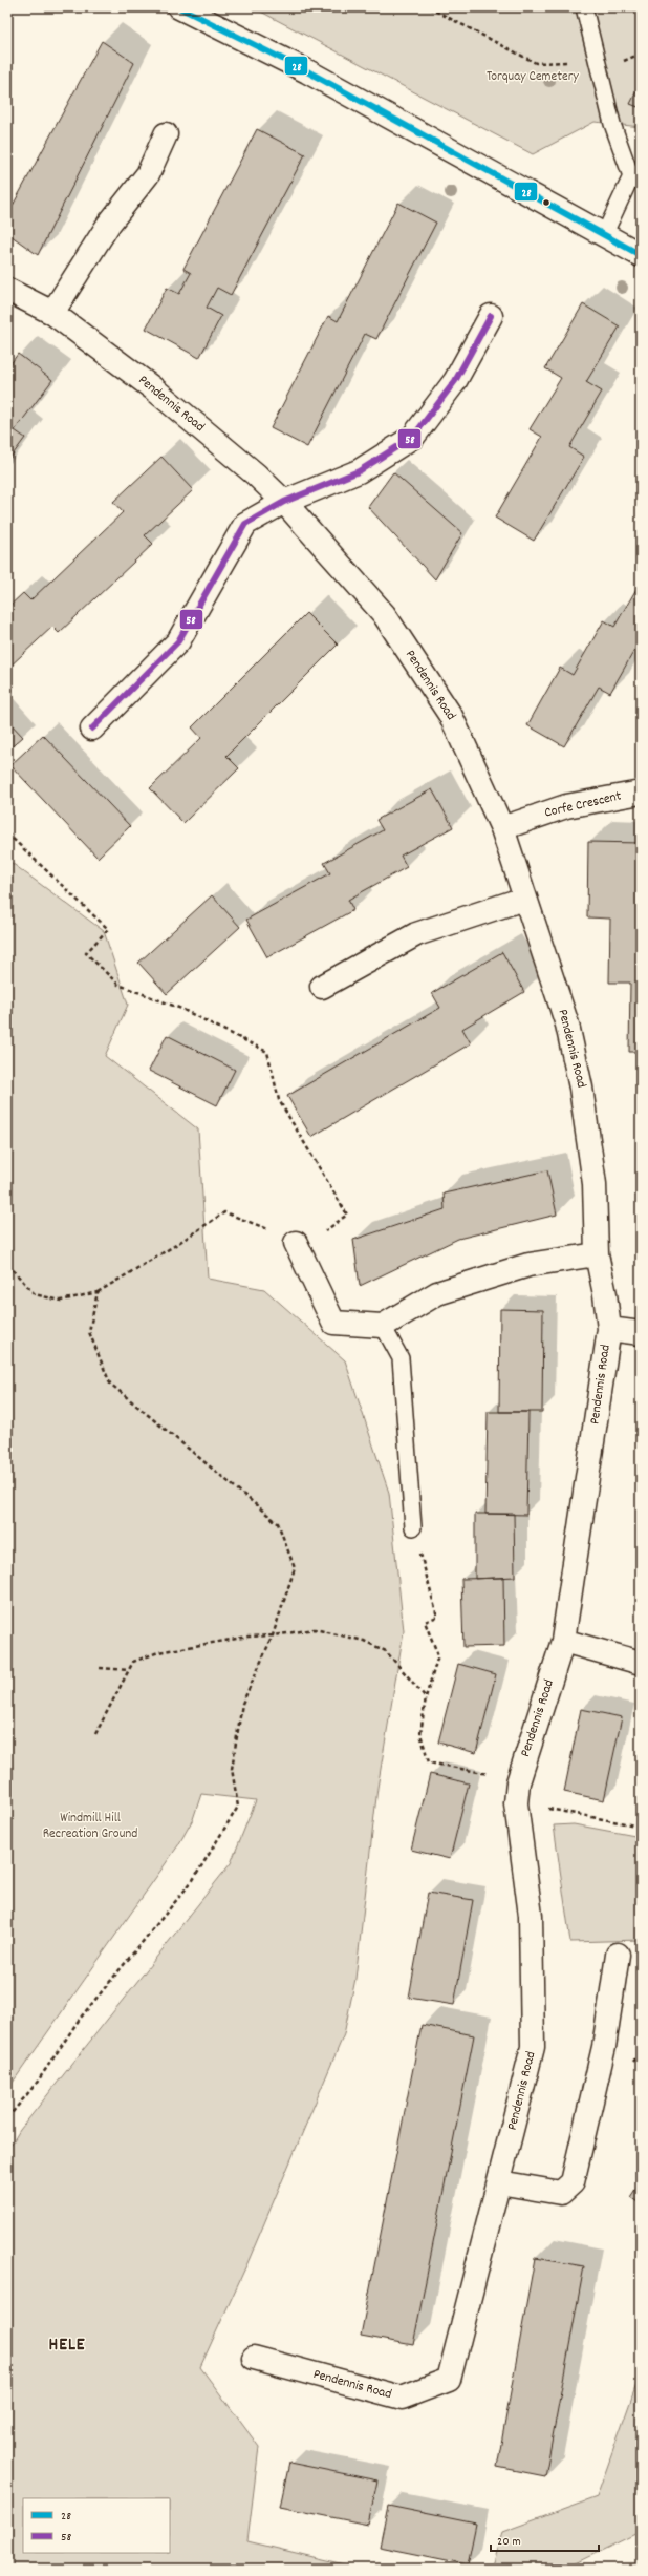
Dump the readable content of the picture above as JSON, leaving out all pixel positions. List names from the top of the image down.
{
  "streets": {
    "street": ["Pendennis Road", "Corfe Crescent"]
  },
  "crossings": [
    ["Pendennis Road", "Corfe Crescent"]
  ],
  "districts": ["HELE"],
  "parks": ["Torquay Cemetery", "Windmill Hill Recreation Ground"],
  "lines": ["transit line 28", "transit line 58"],
  "legend": ["28", "58"],
  "scale_bar": "20 m"
}
